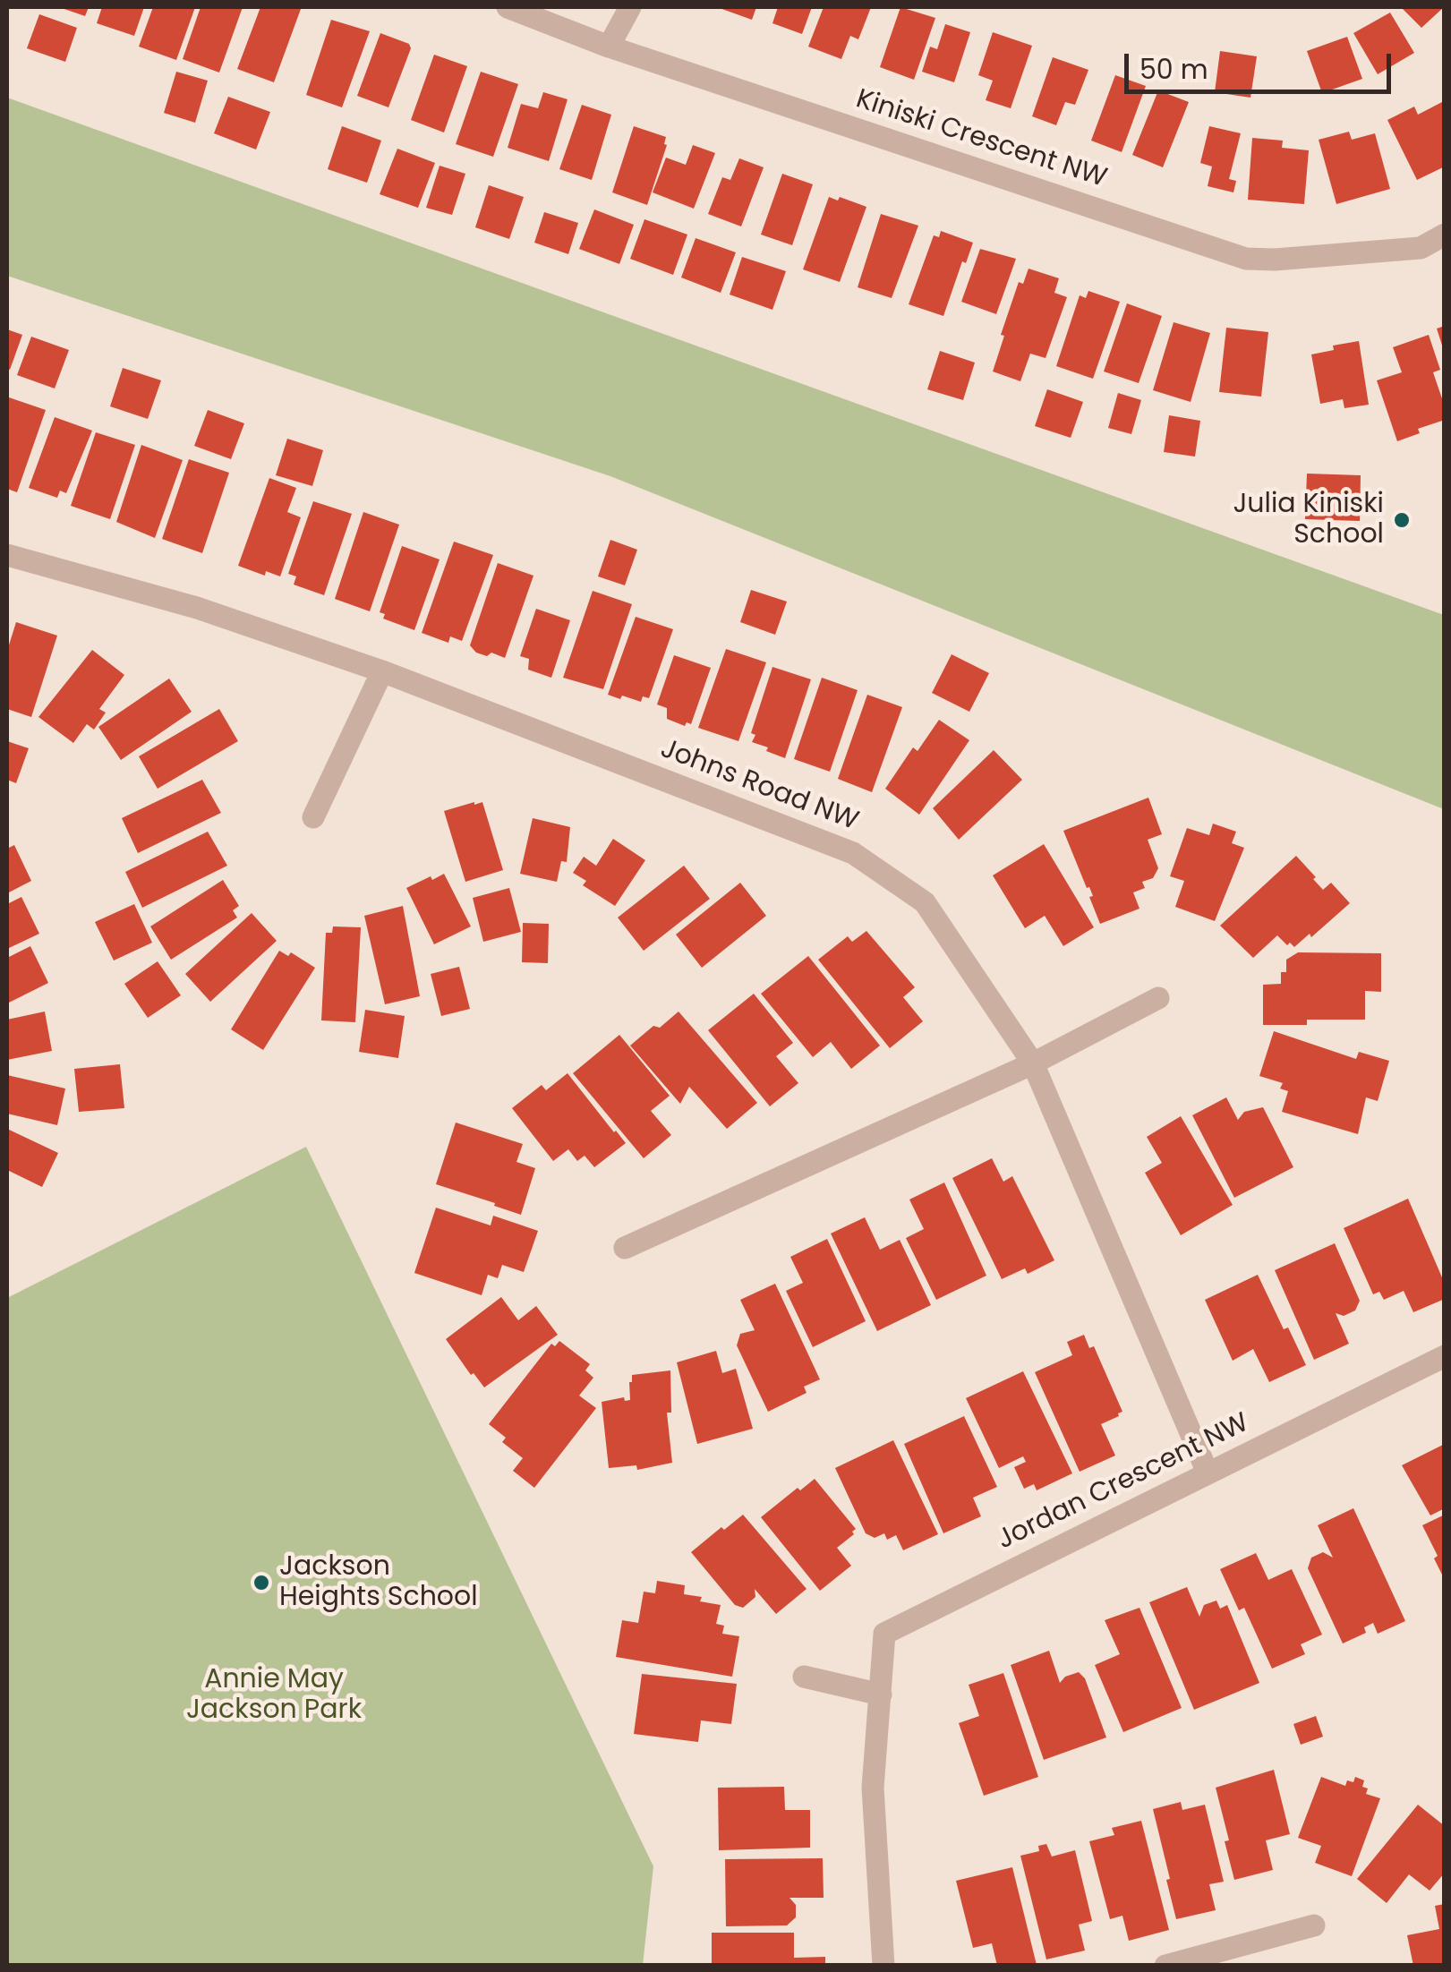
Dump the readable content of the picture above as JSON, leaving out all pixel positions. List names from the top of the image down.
{
  "streets": {
    "street": ["Kiniski Crescent NW", "Johns Road NW", "Jordan Crescent NW"]
  },
  "crossings": [
    ["Johns Road NW", "Jordan Crescent NW"]
  ],
  "parks": ["Annie May Jackson Park"],
  "places": ["Julia Kiniski School", "Jackson Heights School"],
  "scale_bar": "50 m"
}
